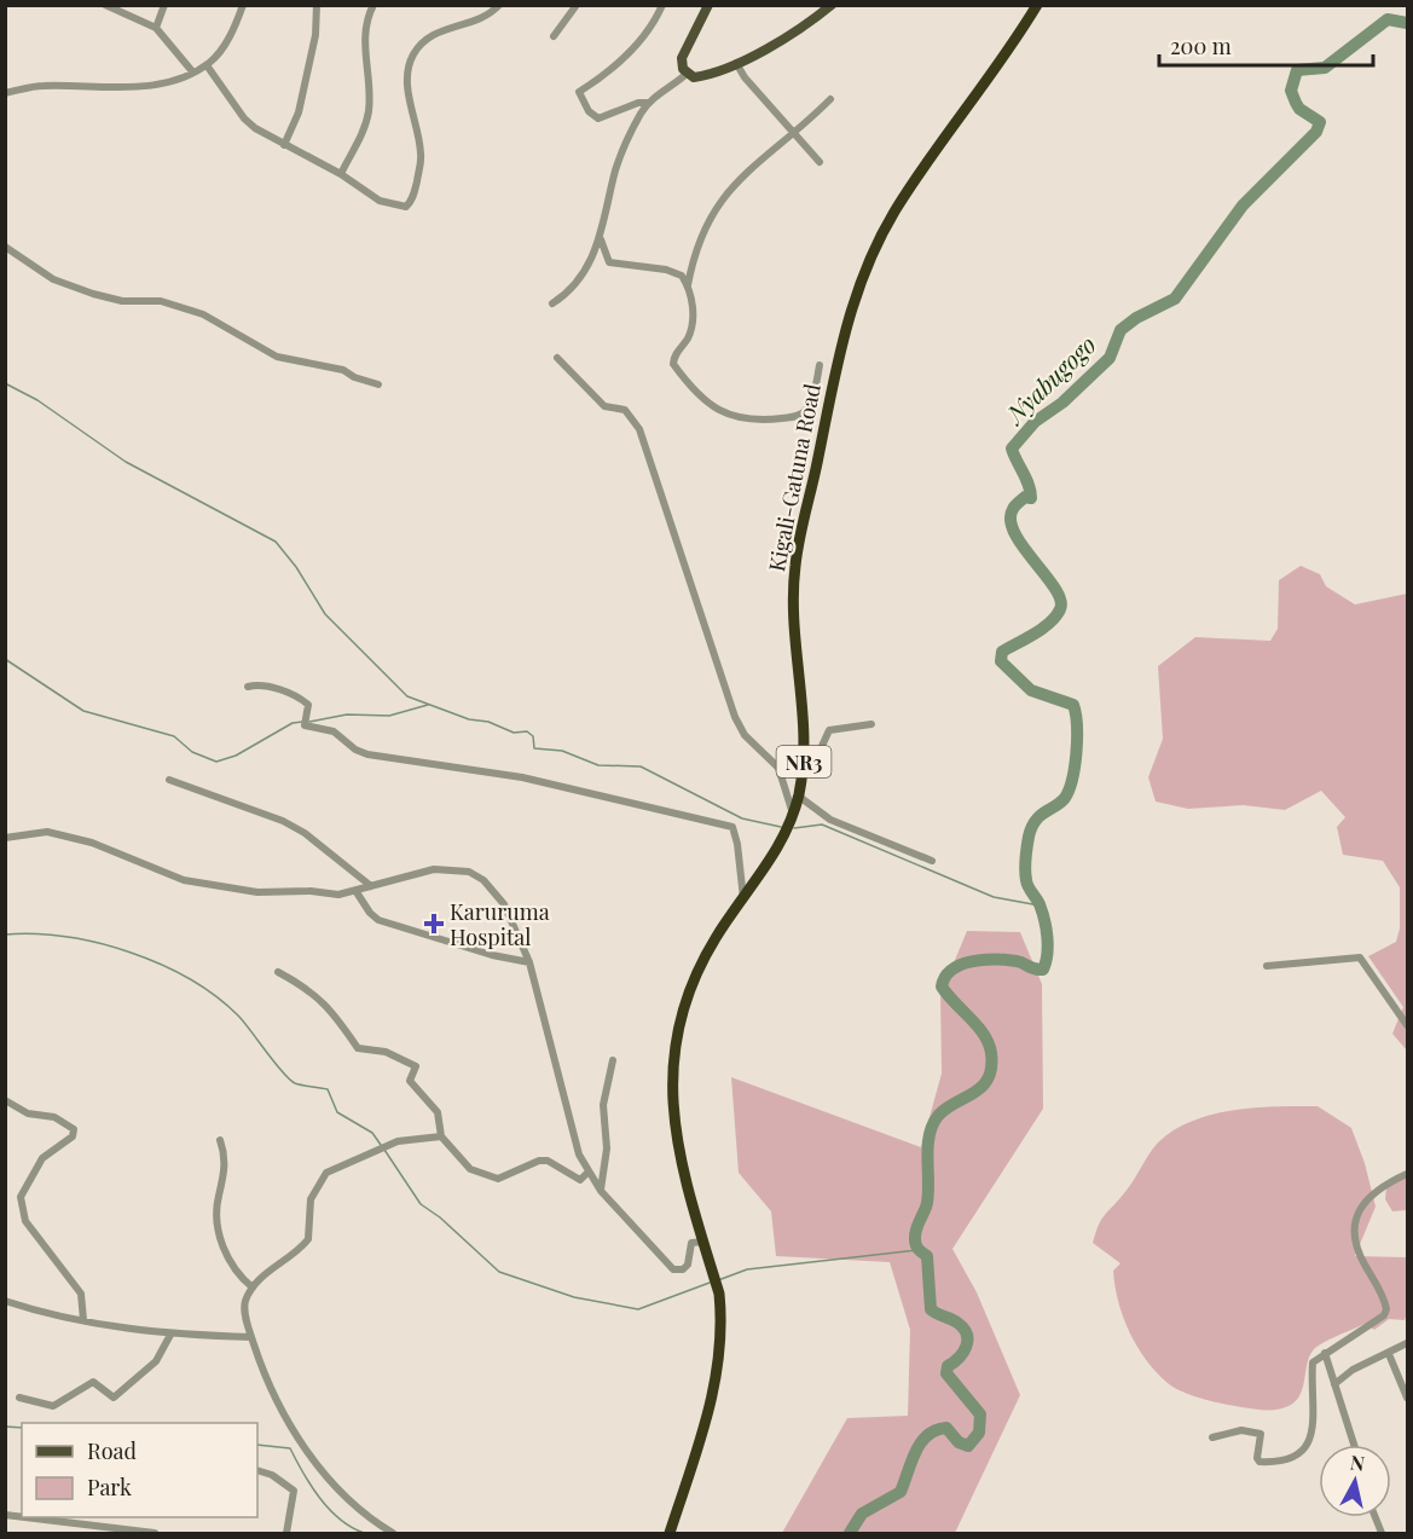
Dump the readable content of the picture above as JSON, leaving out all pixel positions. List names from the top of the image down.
{
  "streets": {
    "highway": ["Kigali-Gatuna Road", "NR3"]
  },
  "water": ["Nyabugogo"],
  "places": {
    "health": ["Karuruma Hospital"]
  },
  "legend": ["Road", "Park"],
  "scale_bar": "200 m",
  "north": "top"
}
